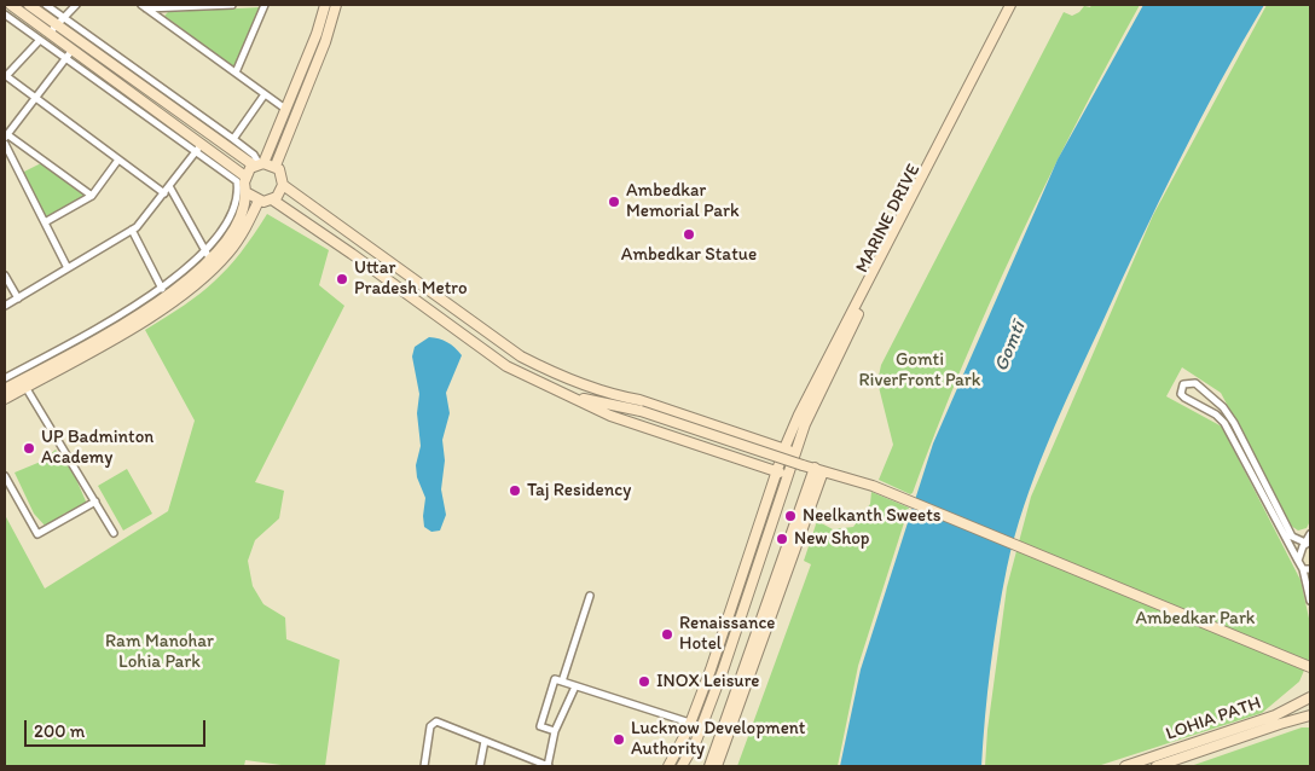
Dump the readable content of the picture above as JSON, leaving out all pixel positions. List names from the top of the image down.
{
  "streets": {
    "street": ["MARINE DRIVE", "LOHIA PATH"]
  },
  "water": ["Gomtī"],
  "parks": ["Gomti RiverFront Park", "Ambedkar Park", "Ram Manohar Lohia Park"],
  "places": [
    "Ambedkar Memorial Park",
    "Ambedkar Statue",
    "Uttar Pradesh Metro",
    "UP Badminton Academy",
    "Taj Residency",
    "Neelkanth Sweets",
    "New Shop",
    "Renaissance Hotel",
    "INOX Leisure",
    "Lucknow Development Authority"
  ],
  "scale_bar": "200 m"
}
